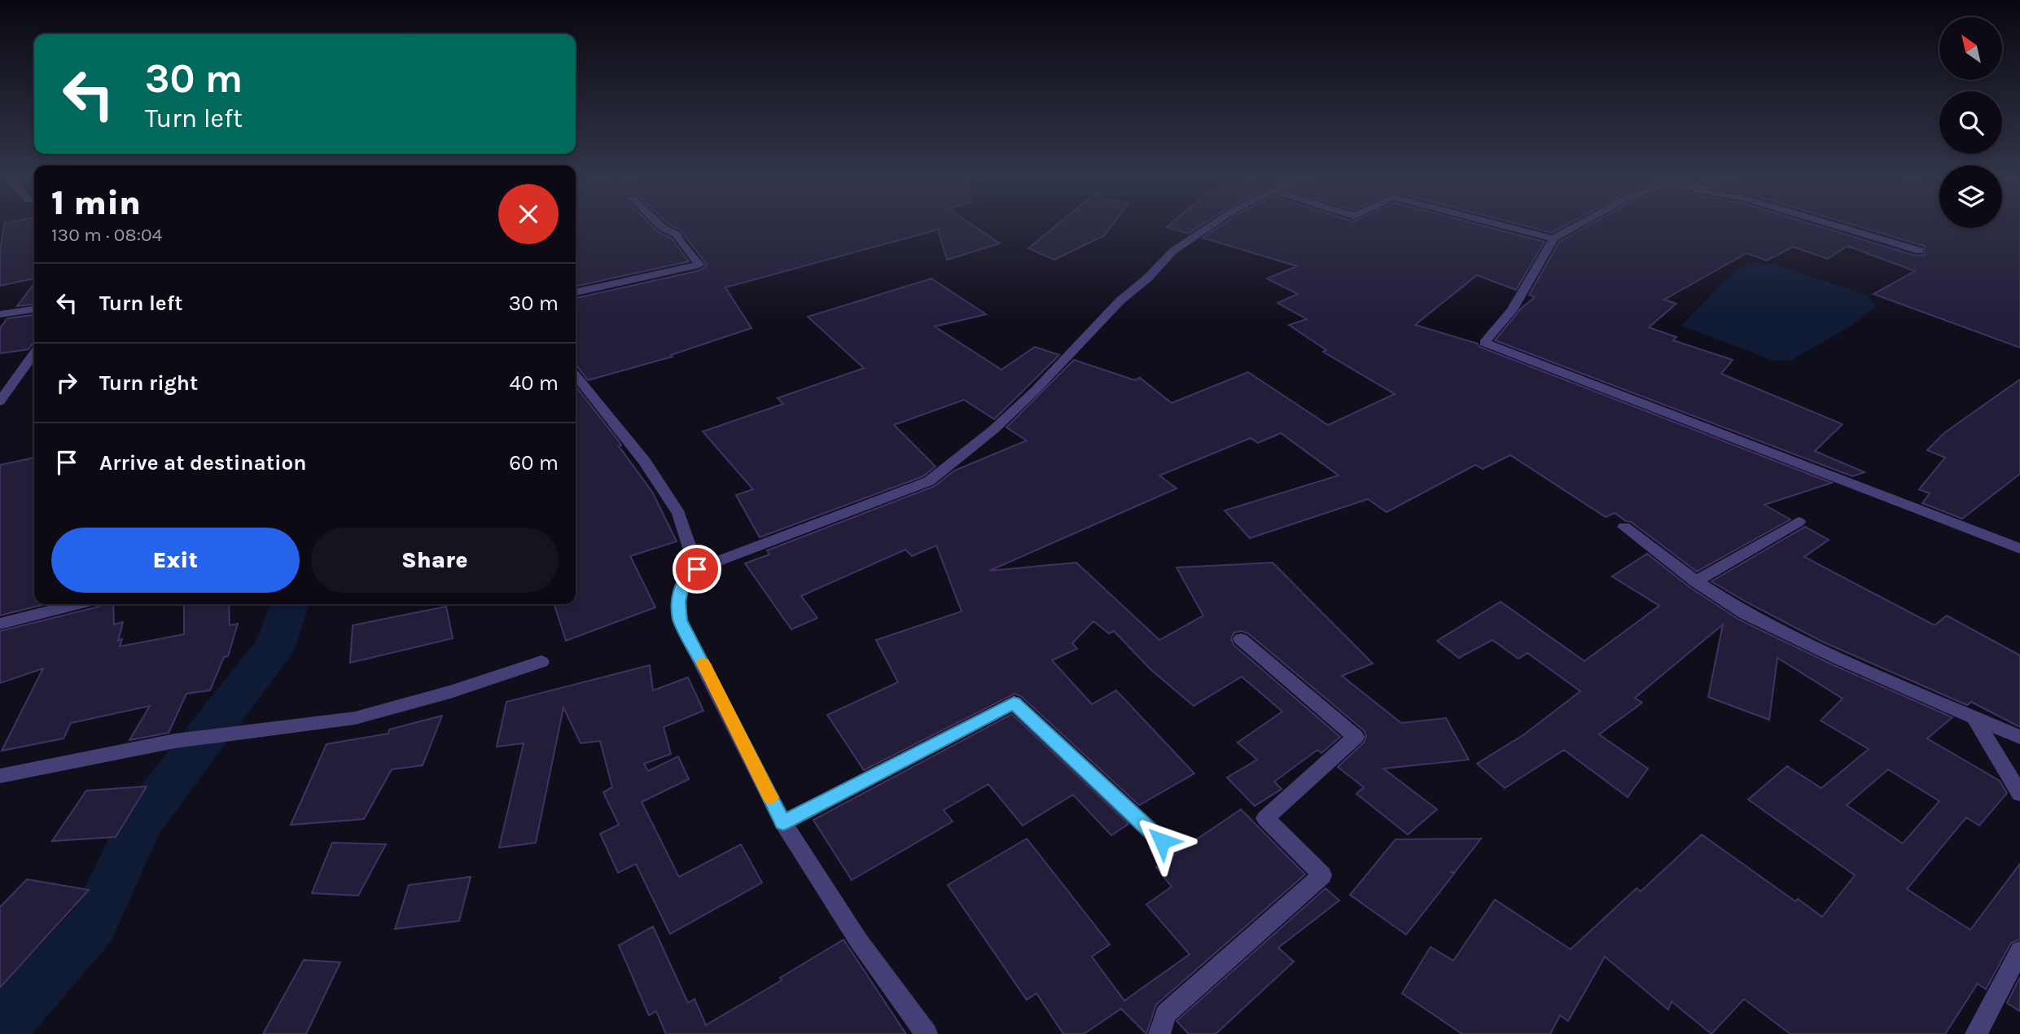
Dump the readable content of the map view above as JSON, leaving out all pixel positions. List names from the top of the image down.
{
  "north": "top left",
  "page": {
    "turn": ["30 m", "Turn left"],
    "heading": ["1 min", "130 m · 08:04"],
    "list": [
      {
        "name": "Turn left",
        "value": "30 m"
      },
      {
        "name": "Turn right",
        "value": "40 m"
      },
      {
        "name": "Arrive at destination",
        "value": "60 m"
      }
    ],
    "buttons": ["Exit", "Share"]
  }
}
